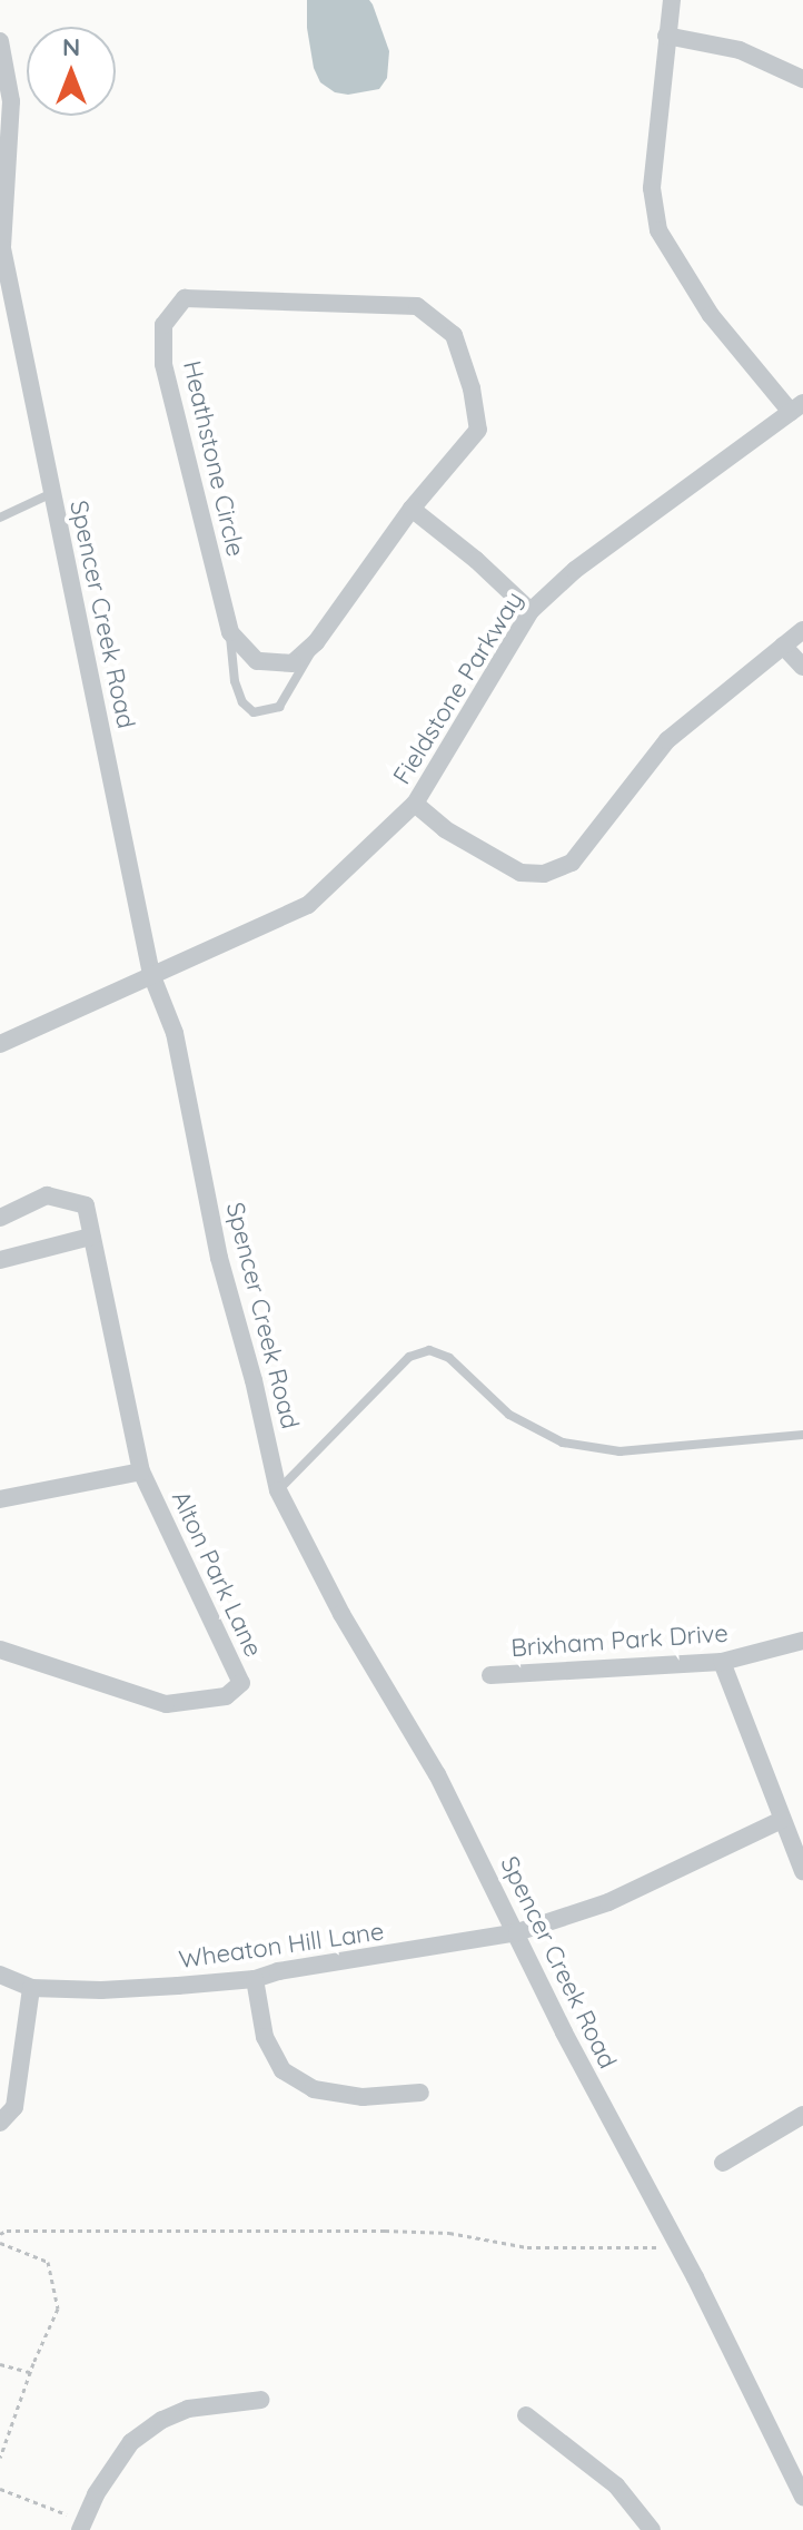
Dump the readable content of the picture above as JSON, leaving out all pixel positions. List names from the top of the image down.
{
  "streets": {
    "street": [
      "Heathstone Circle",
      "Spencer Creek Road",
      "Fieldstone Parkway",
      "Alton Park Lane",
      "Brixham Park Drive",
      "Wheaton Hill Lane"
    ]
  },
  "crossings": [
    ["Spencer Creek Road", "Fieldstone Parkway"],
    ["Spencer Creek Road", "Wheaton Hill Lane"]
  ],
  "north": "top"
}
